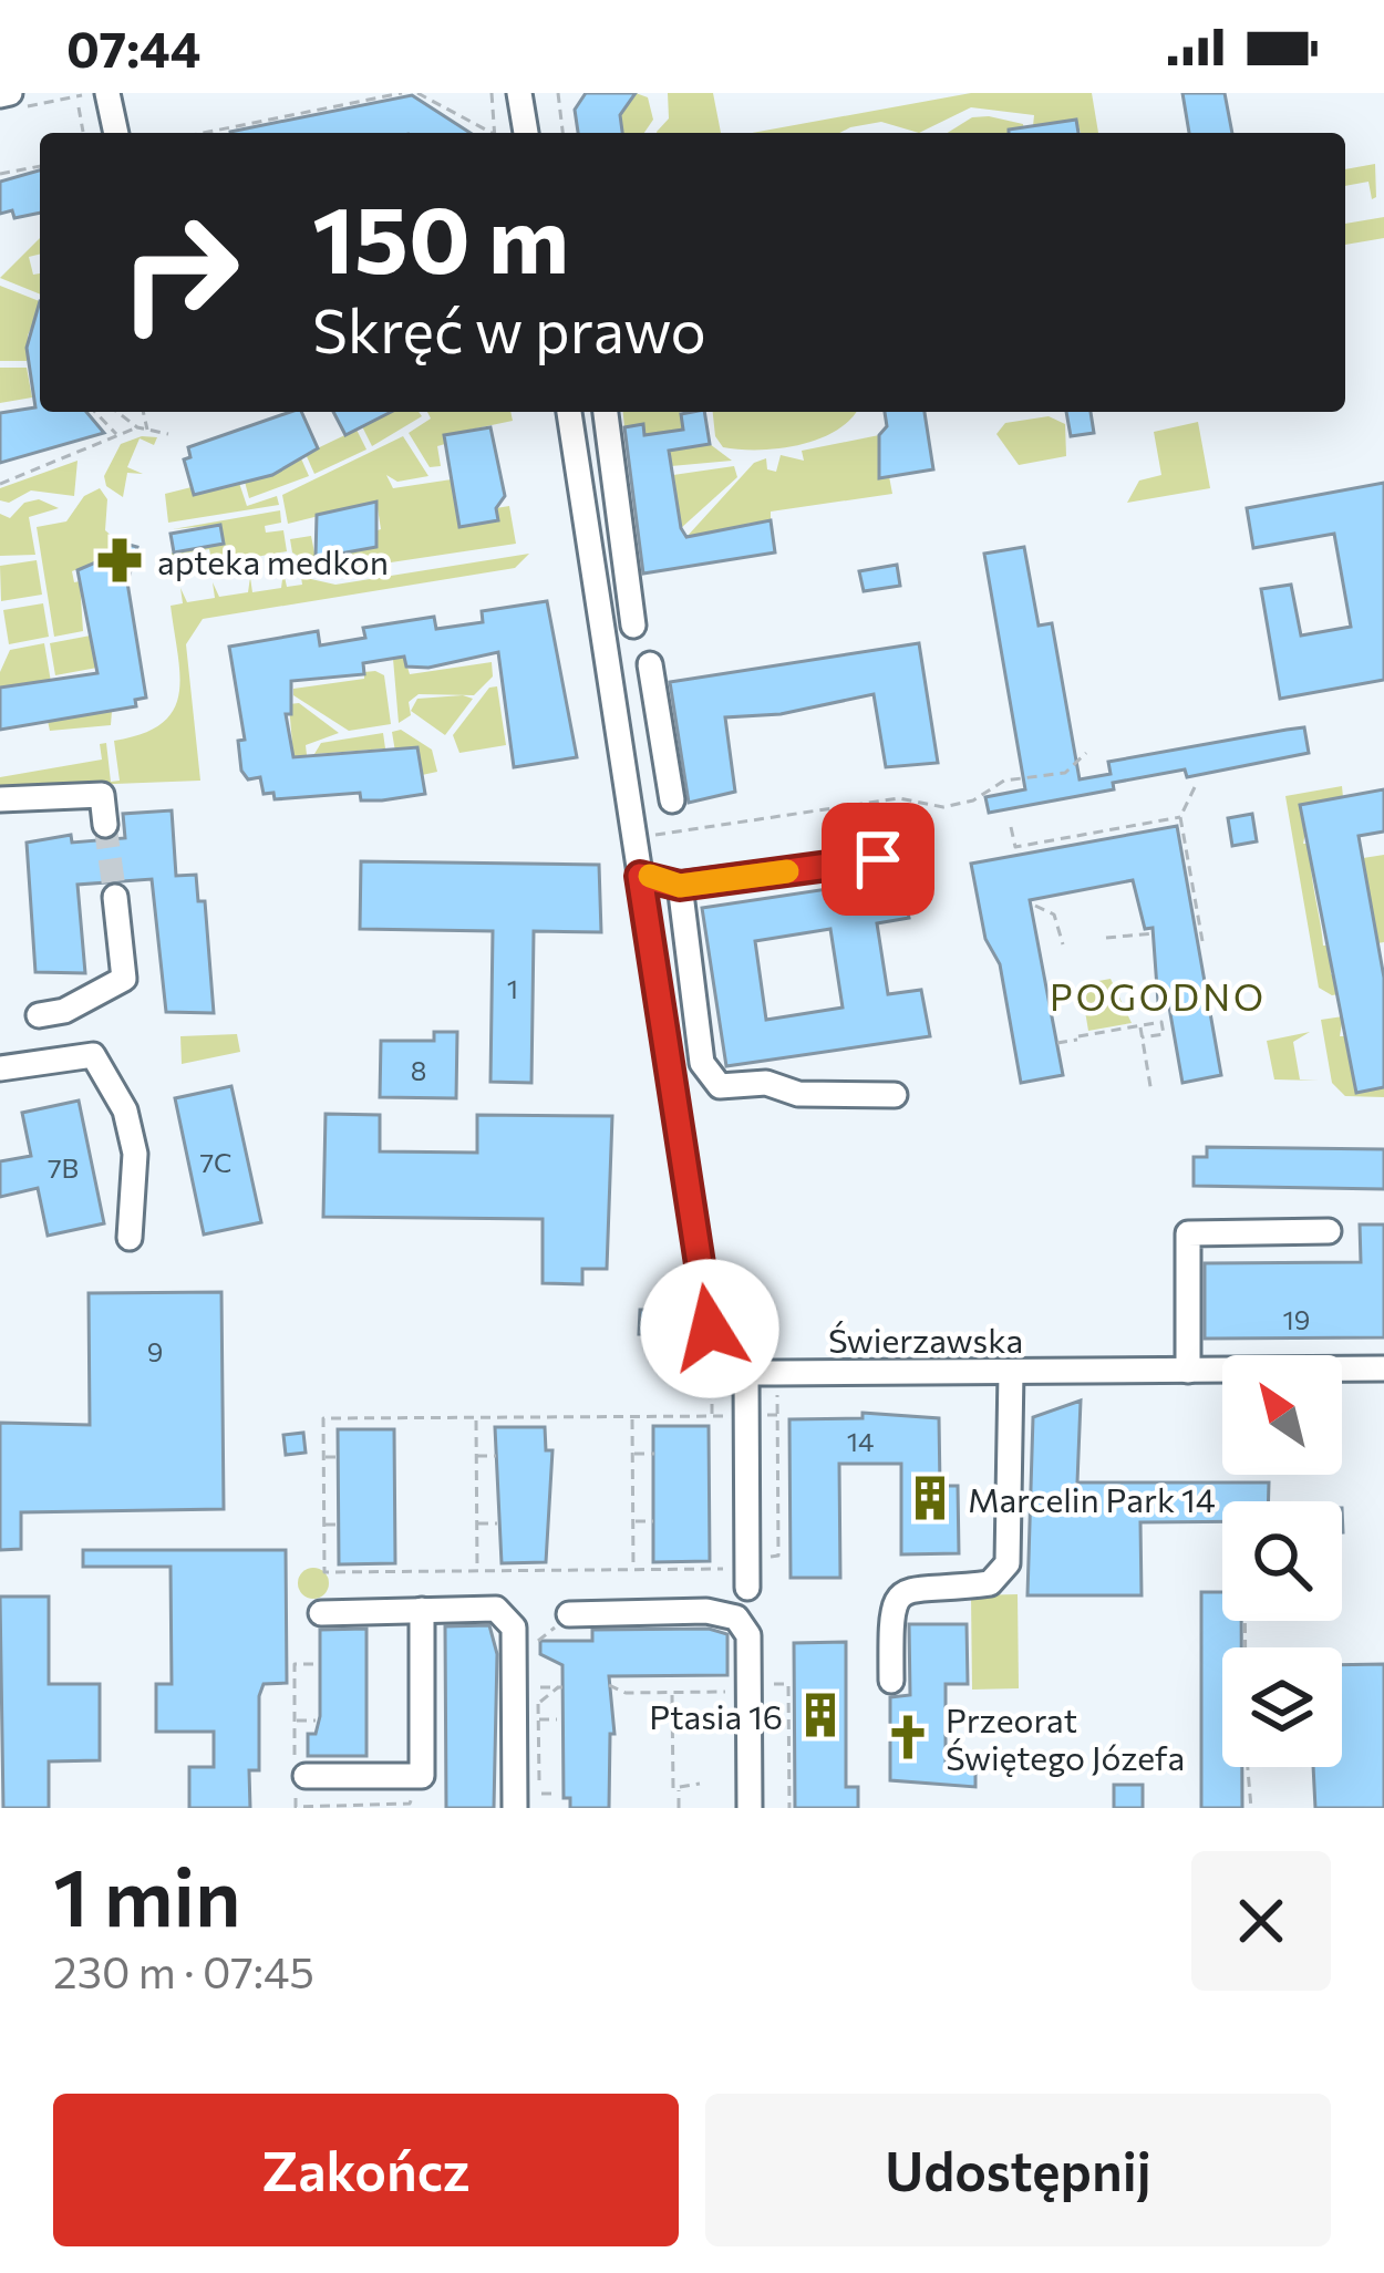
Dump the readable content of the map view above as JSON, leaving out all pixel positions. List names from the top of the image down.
{
  "streets": {
    "street": ["Świerzawska"]
  },
  "districts": ["POGODNO"],
  "places": {
    "pharmacy": ["apteka medkon"],
    "building": ["Marcelin Park 14", "Ptasia 16"],
    "church": ["Przeorat Świętego Józefa"]
  },
  "house_numbers": [
    "1",
    "8",
    "7C",
    "7B",
    "19",
    "9",
    "14"
  ],
  "north": "top left",
  "page": {
    "status": "07:44",
    "turn": ["150 m", "Skręć w prawo"],
    "heading": ["1 min", "230 m · 07:45"],
    "buttons": ["Zakończ", "Udostępnij"]
  }
}
